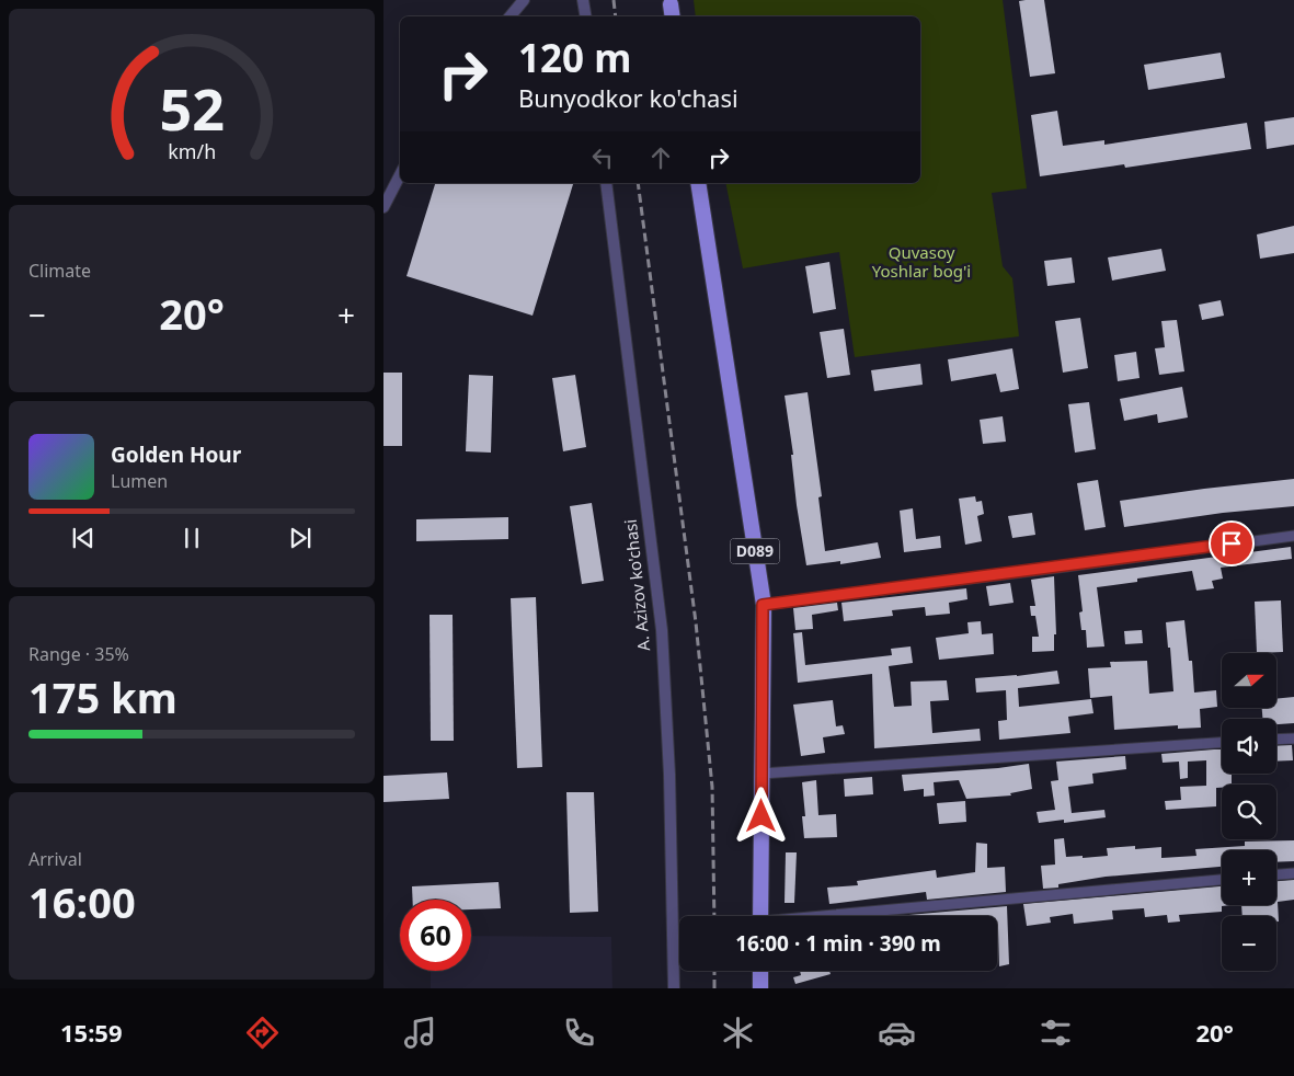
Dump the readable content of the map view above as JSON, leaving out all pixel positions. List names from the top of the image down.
{
  "streets": {
    "main road": ["D089"],
    "street": ["A. Azizov ko'chasi"]
  },
  "parks": ["Quvasoy Yoshlar bog'i"],
  "north": "right",
  "page": {
    "turn": ["120 m", "Bunyodkor ko'chasi"],
    "tile": [
      "Climate",
      ["Range · 35%", "175 km"],
      ["Arrival", "16:00"]
    ],
    "heat": ["−", "20°", "+"],
    "song": ["Golden Hour", "Lumen"],
    "map_buttons": ["+", "−"],
    "limit": "60",
    "trip": "16:00 · 1 min · 390 m",
    "tabs": ["15:59", "20°"],
    "gauge": ["52", "km/h"]
  }
}
